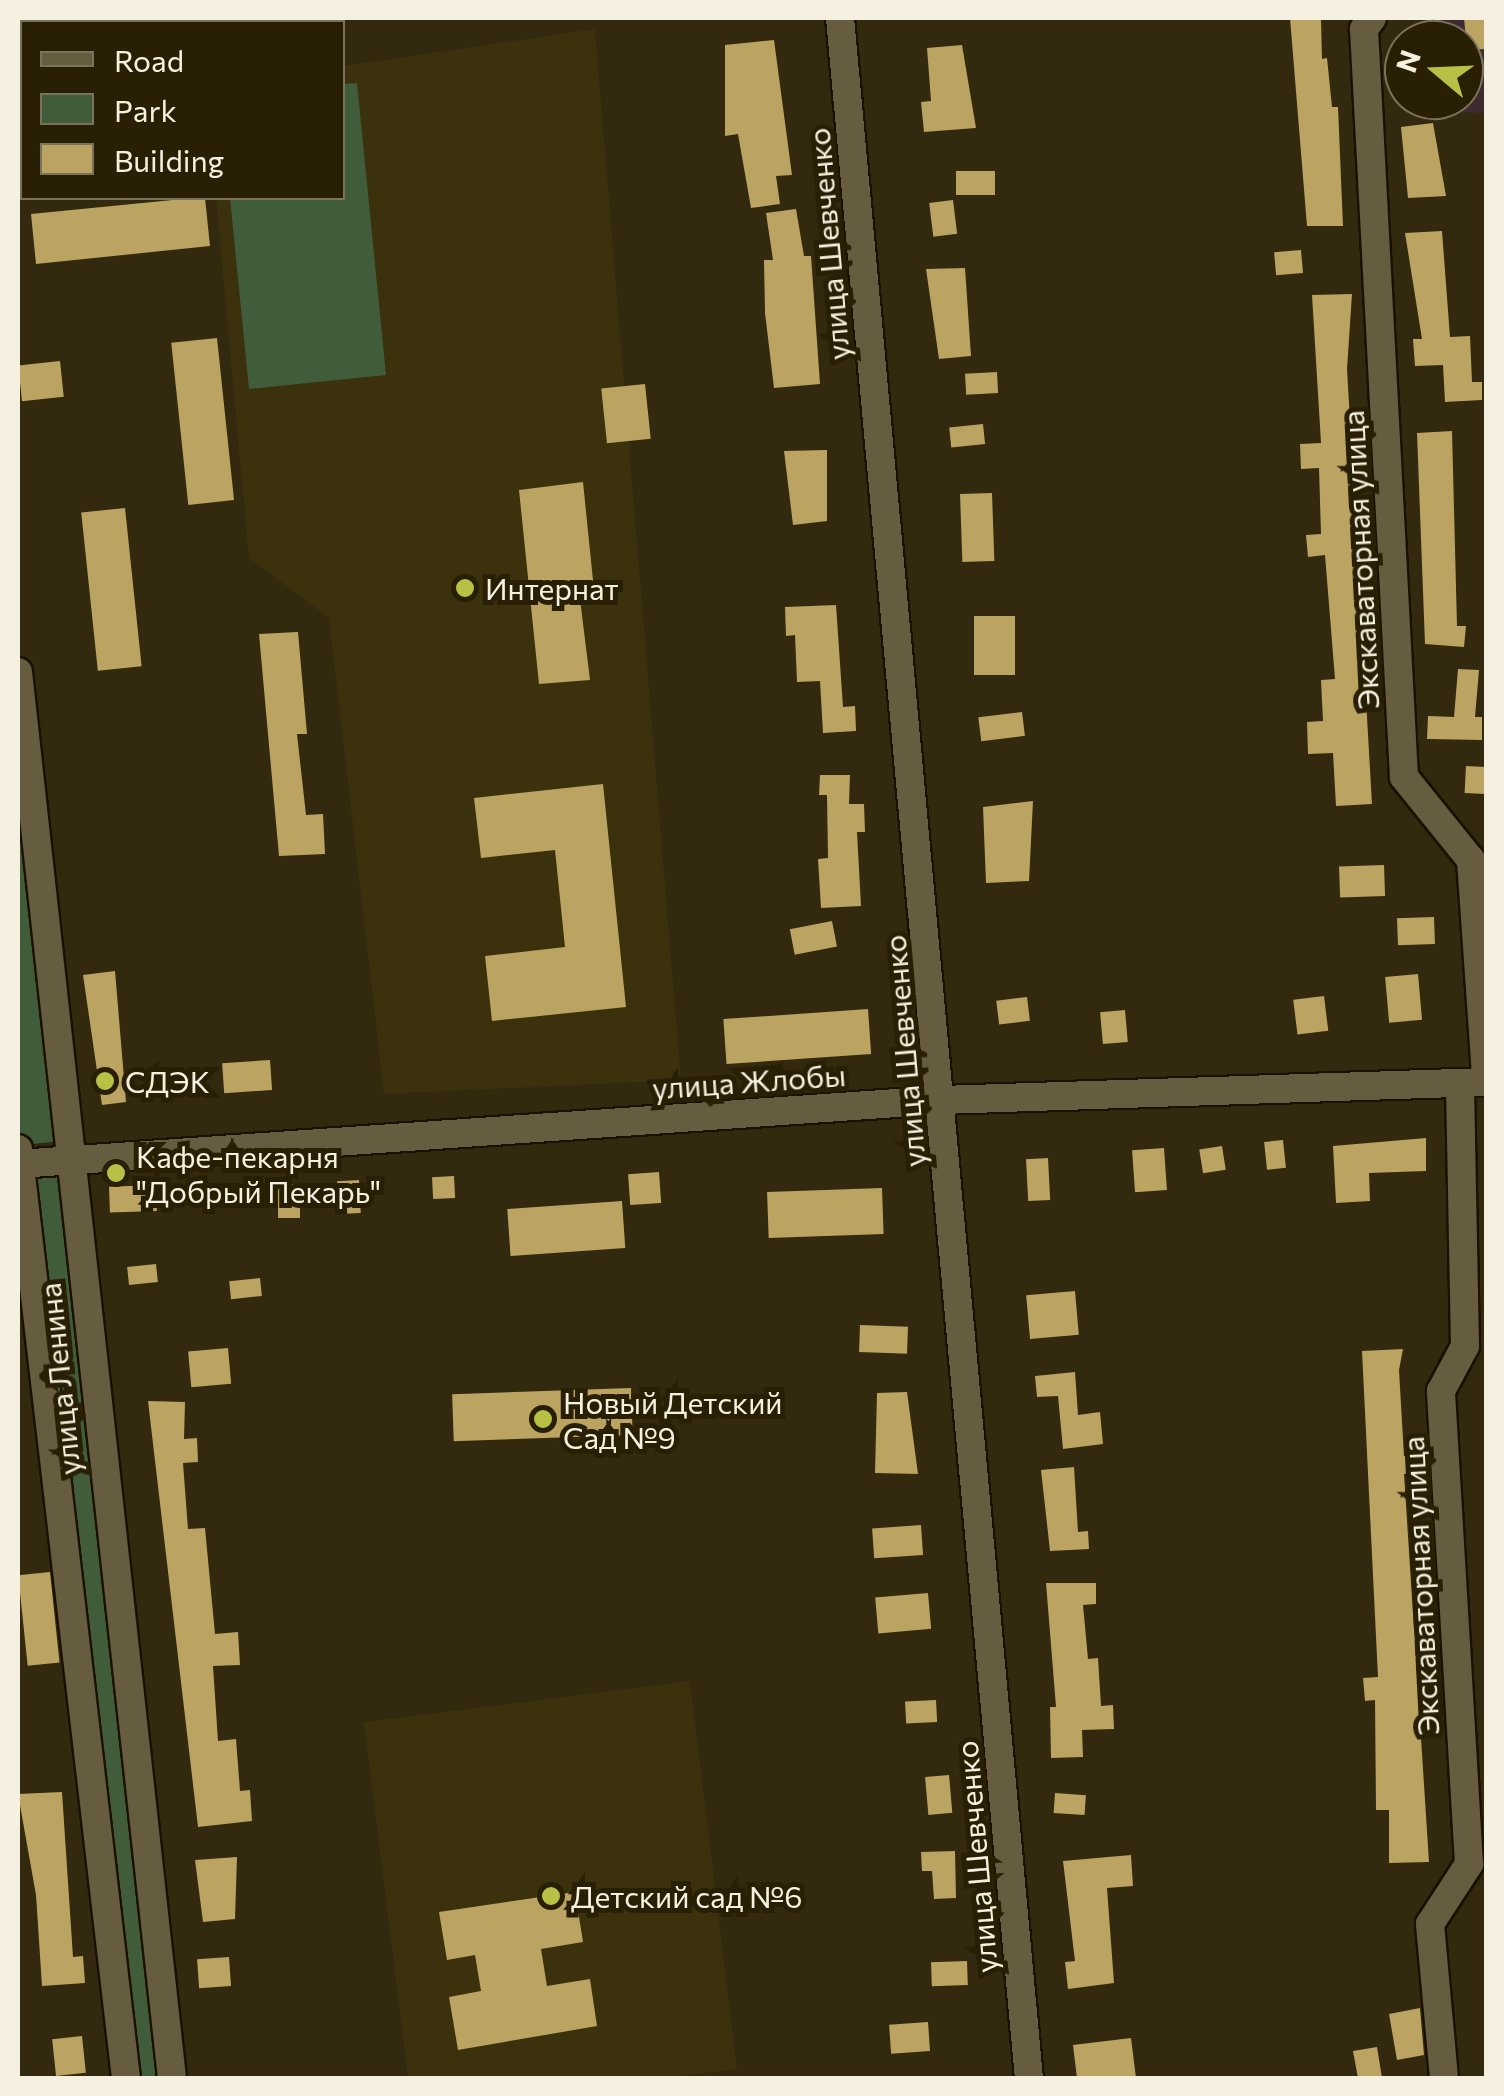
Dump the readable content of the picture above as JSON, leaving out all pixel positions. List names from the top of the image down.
{
  "streets": {
    "street": [
      "улица Шевченко",
      "Экскаваторная улица",
      "улица Жлобы",
      "улица Ленина"
    ]
  },
  "crossings": [
    ["улица Шевченко", "улица Жлобы"],
    ["Экскаваторная улица", "улица Жлобы"],
    ["улица Жлобы", "улица Ленина"]
  ],
  "places": [
    "Интернат",
    "СДЭК",
    "Кафе-пекарня \"Добрый Пекарь\"",
    "Новый Детский Сад №9",
    "Детский сад №6"
  ],
  "legend": ["Road", "Park", "Building"],
  "north": "left"
}
